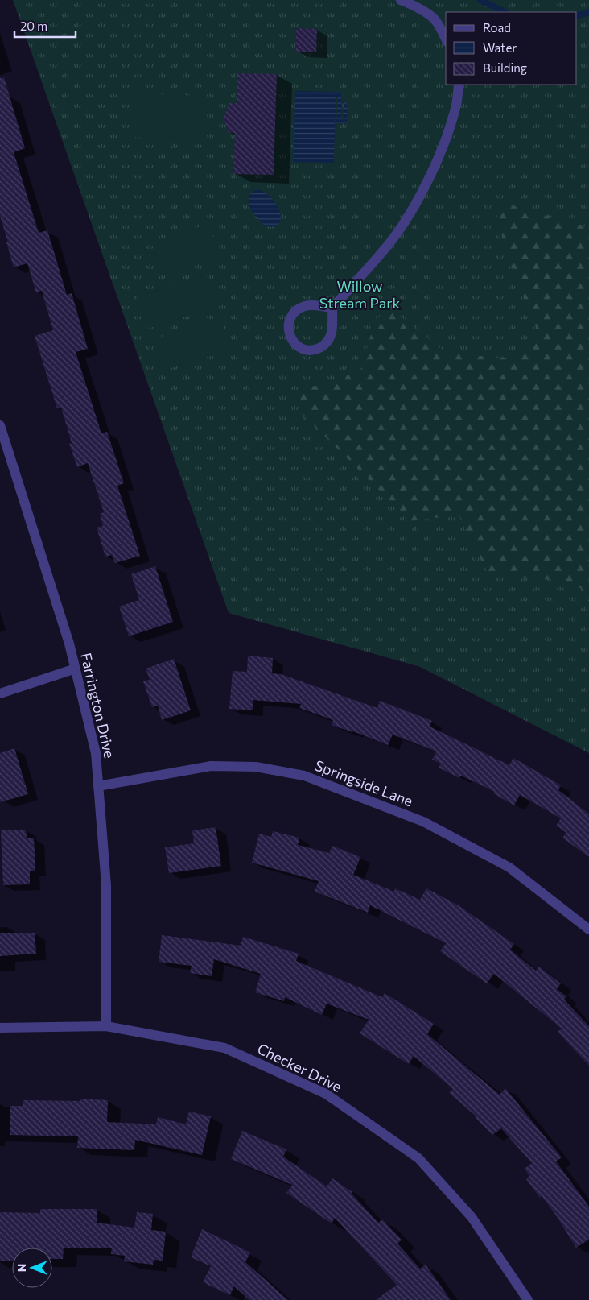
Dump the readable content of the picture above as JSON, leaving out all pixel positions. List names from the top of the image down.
{
  "streets": {
    "street": ["Farrington Drive", "Springside Lane", "Checker Drive"]
  },
  "crossings": [
    ["Farrington Drive", "Springside Lane"],
    ["Farrington Drive", "Checker Drive"]
  ],
  "parks": ["Willow Stream Park"],
  "legend": ["Road", "Water", "Building"],
  "scale_bar": "20 m",
  "north": "left"
}
